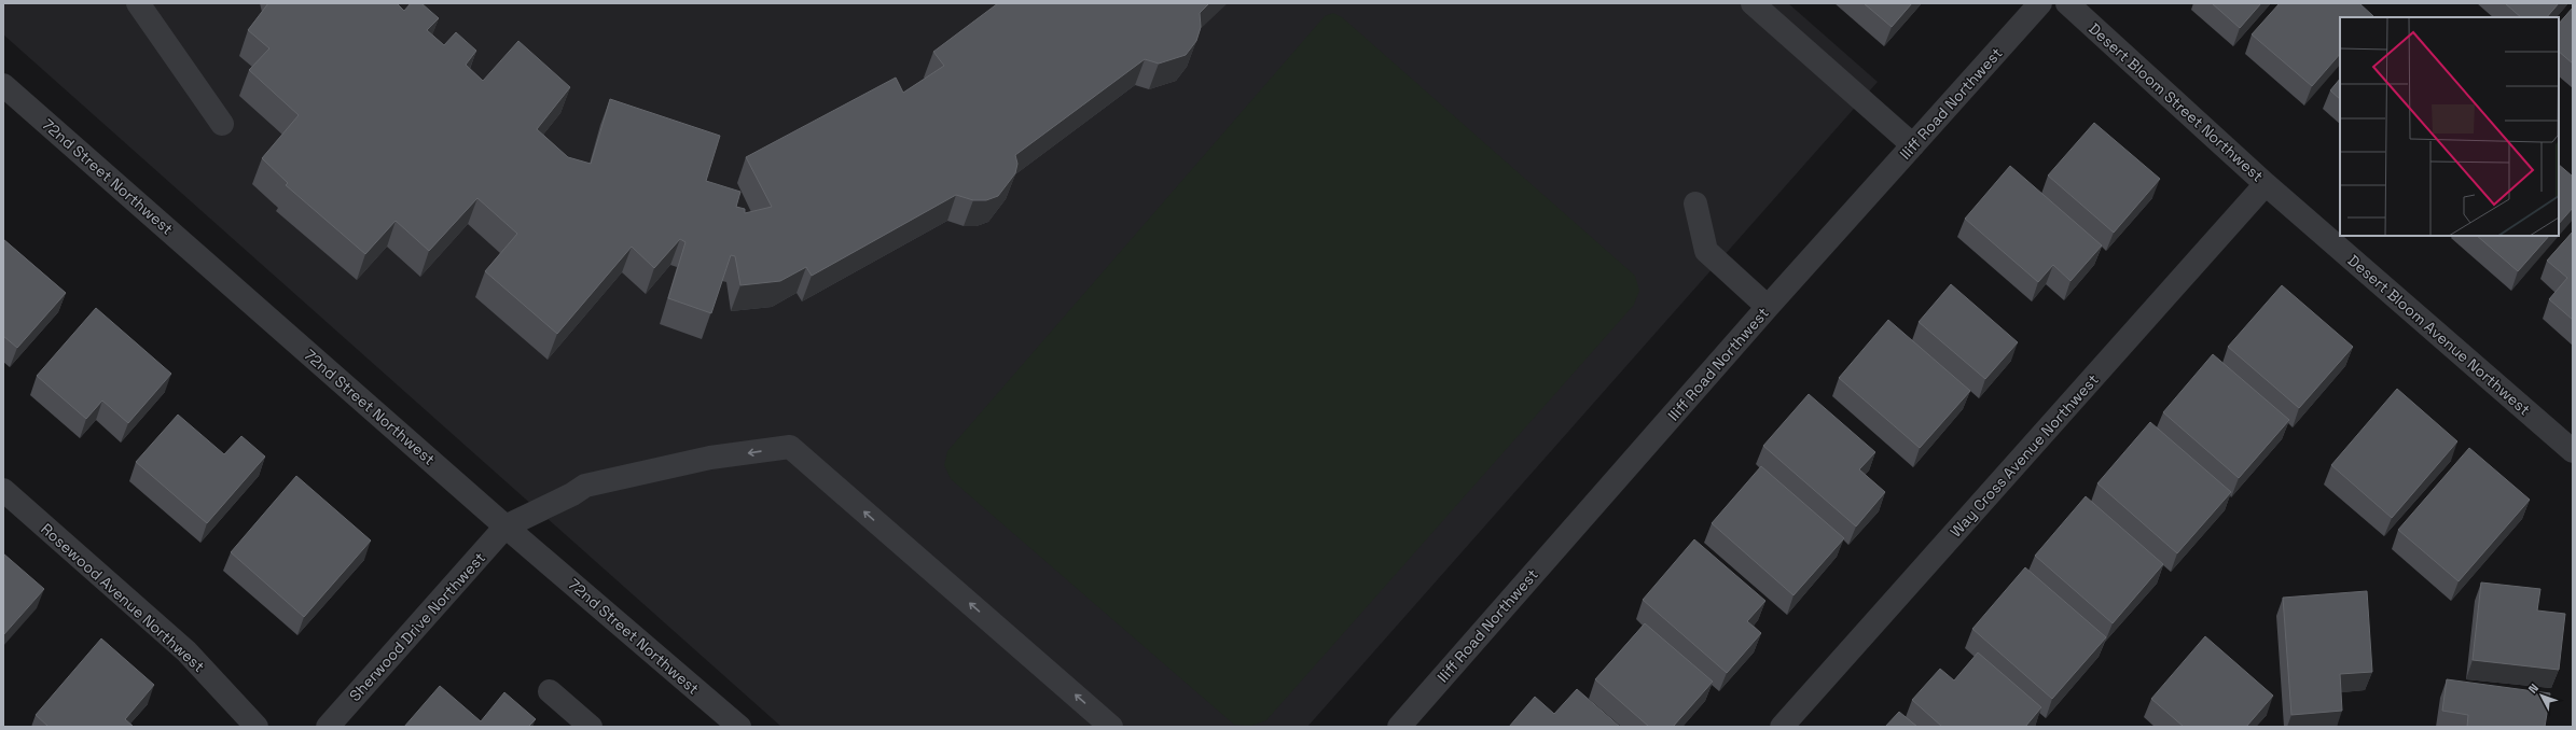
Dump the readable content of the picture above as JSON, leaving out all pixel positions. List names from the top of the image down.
{
  "streets": {
    "street": [
      "Desert Bloom Street Northwest",
      "Iliff Road Northwest",
      "72nd Street Northwest",
      "Desert Bloom Avenue Northwest",
      "Way Cross Avenue Northwest",
      "Rosewood Avenue Northwest",
      "Sherwood Drive Northwest"
    ]
  },
  "crossings": [
    ["Desert Bloom Street Northwest", "Desert Bloom Avenue Northwest"],
    ["Desert Bloom Street Northwest", "Way Cross Avenue Northwest"],
    ["72nd Street Northwest", "Sherwood Drive Northwest"],
    ["Desert Bloom Avenue Northwest", "Way Cross Avenue Northwest"]
  ],
  "north": "top left"
}
